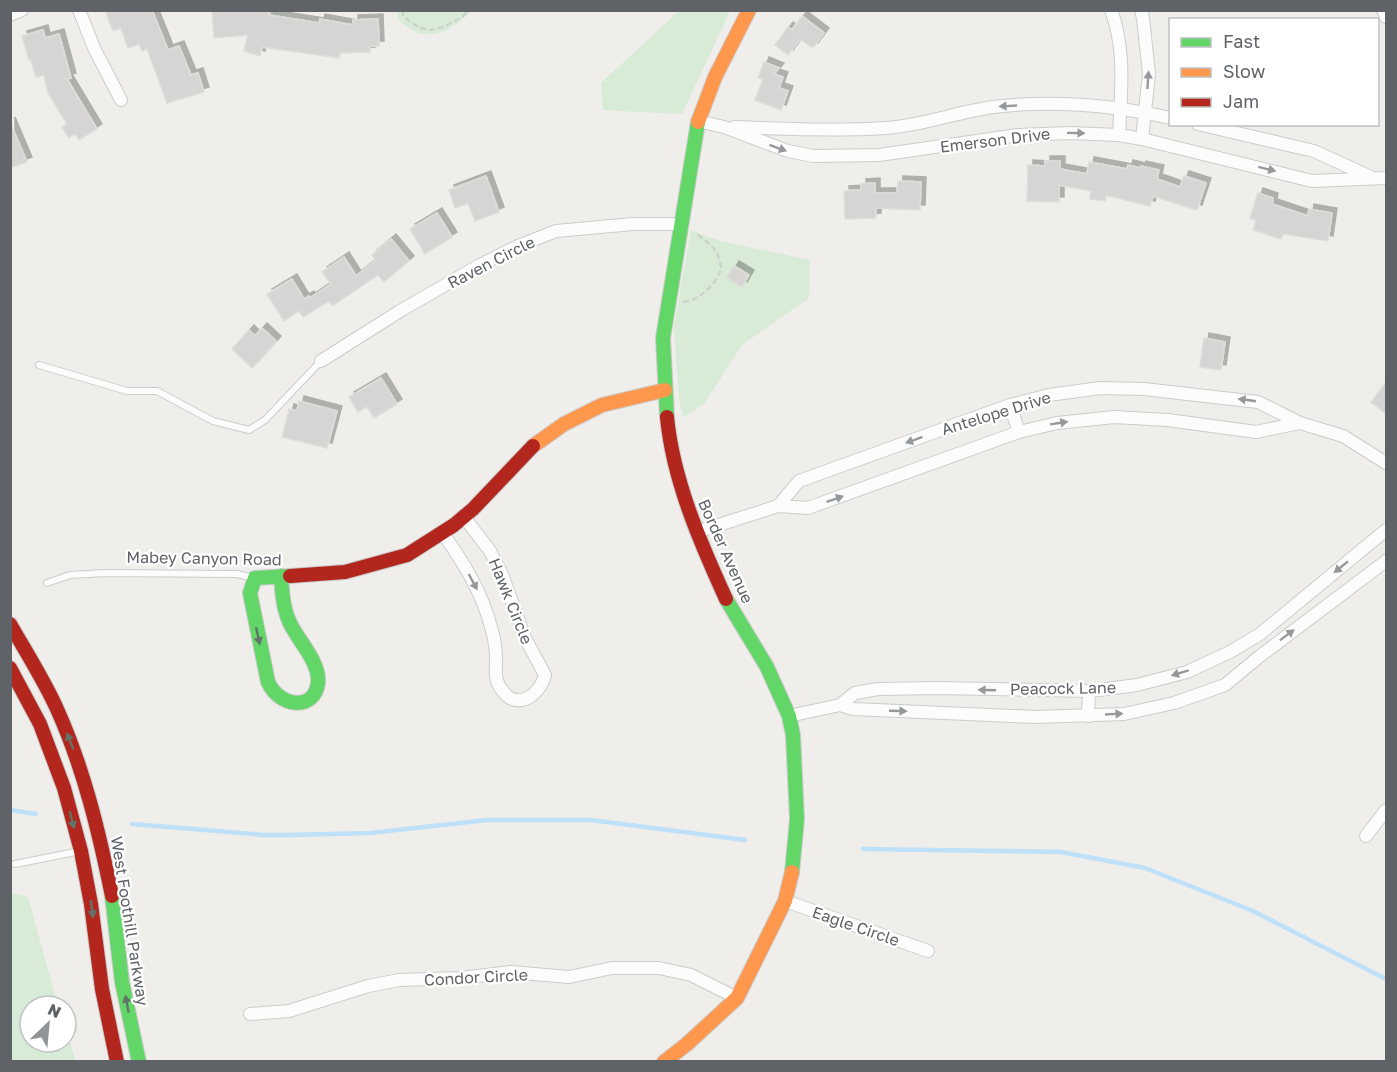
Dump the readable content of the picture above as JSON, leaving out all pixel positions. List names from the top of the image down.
{
  "streets": {
    "street": [
      "Emerson Drive",
      "Raven Circle",
      "Antelope Drive",
      "Border Avenue",
      "Mabey Canyon Road",
      "Hawk Circle",
      "Peacock Lane",
      "West Foothill Parkway",
      "Eagle Circle",
      "Condor Circle"
    ]
  },
  "crossings": [
    ["Emerson Drive", "Border Avenue"],
    ["Raven Circle", "Border Avenue"],
    ["Antelope Drive", "Border Avenue"],
    ["Border Avenue", "Mabey Canyon Road"],
    ["Border Avenue", "Peacock Lane"],
    ["Border Avenue", "Eagle Circle"],
    ["Border Avenue", "Condor Circle"],
    ["Mabey Canyon Road", "Hawk Circle"]
  ],
  "legend": ["Fast", "Slow", "Jam"],
  "north": "top right"
}
